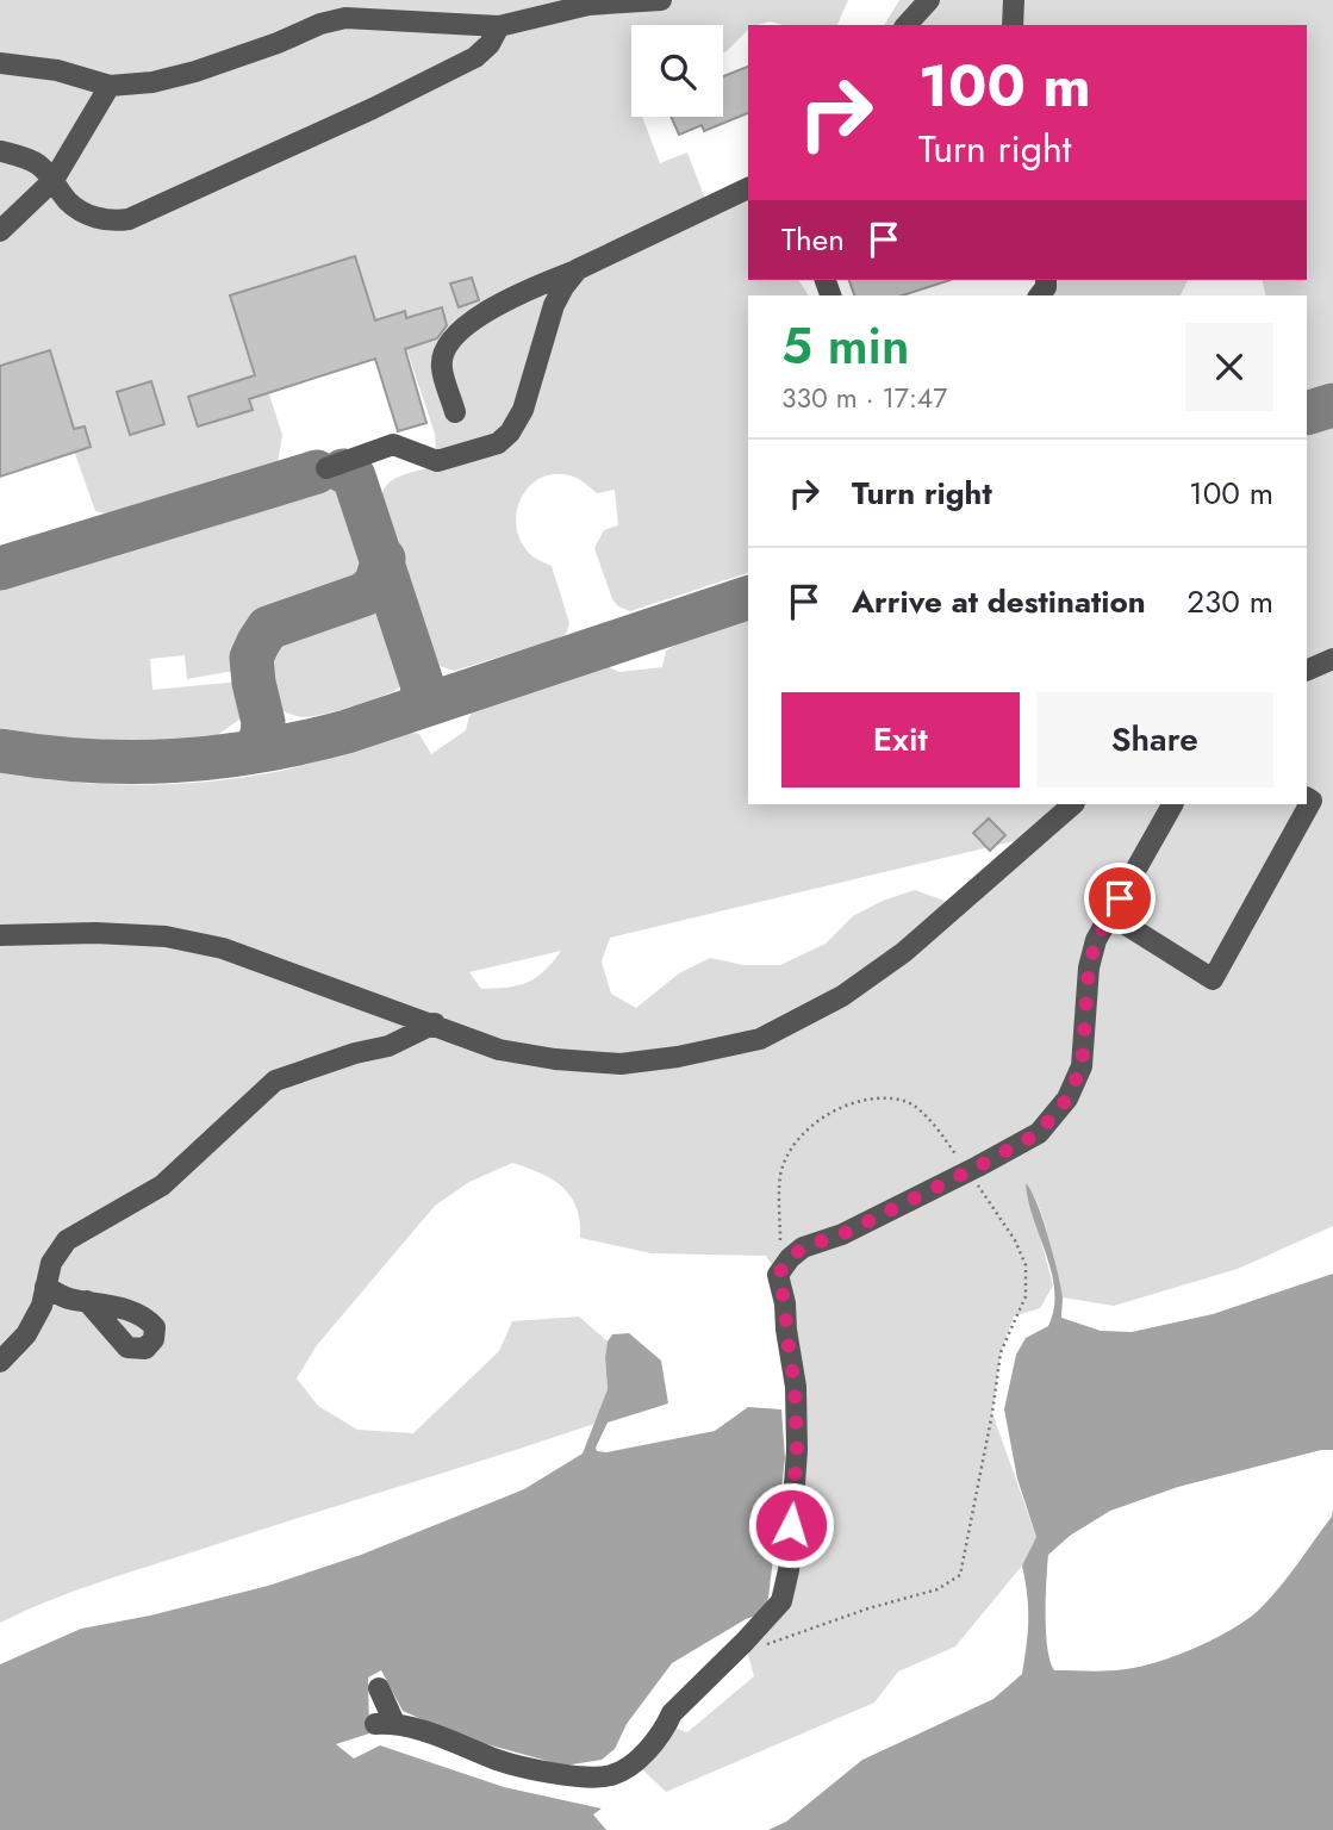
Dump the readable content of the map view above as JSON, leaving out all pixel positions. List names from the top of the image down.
{
  "page": {
    "turn": ["100 m", "Turn right"],
    "then": "Then",
    "heading": ["5 min", "330 m · 17:47"],
    "list": [
      {
        "name": "Turn right",
        "value": "100 m"
      },
      {
        "name": "Arrive at destination",
        "value": "230 m"
      }
    ],
    "buttons": ["Exit", "Share"]
  }
}
